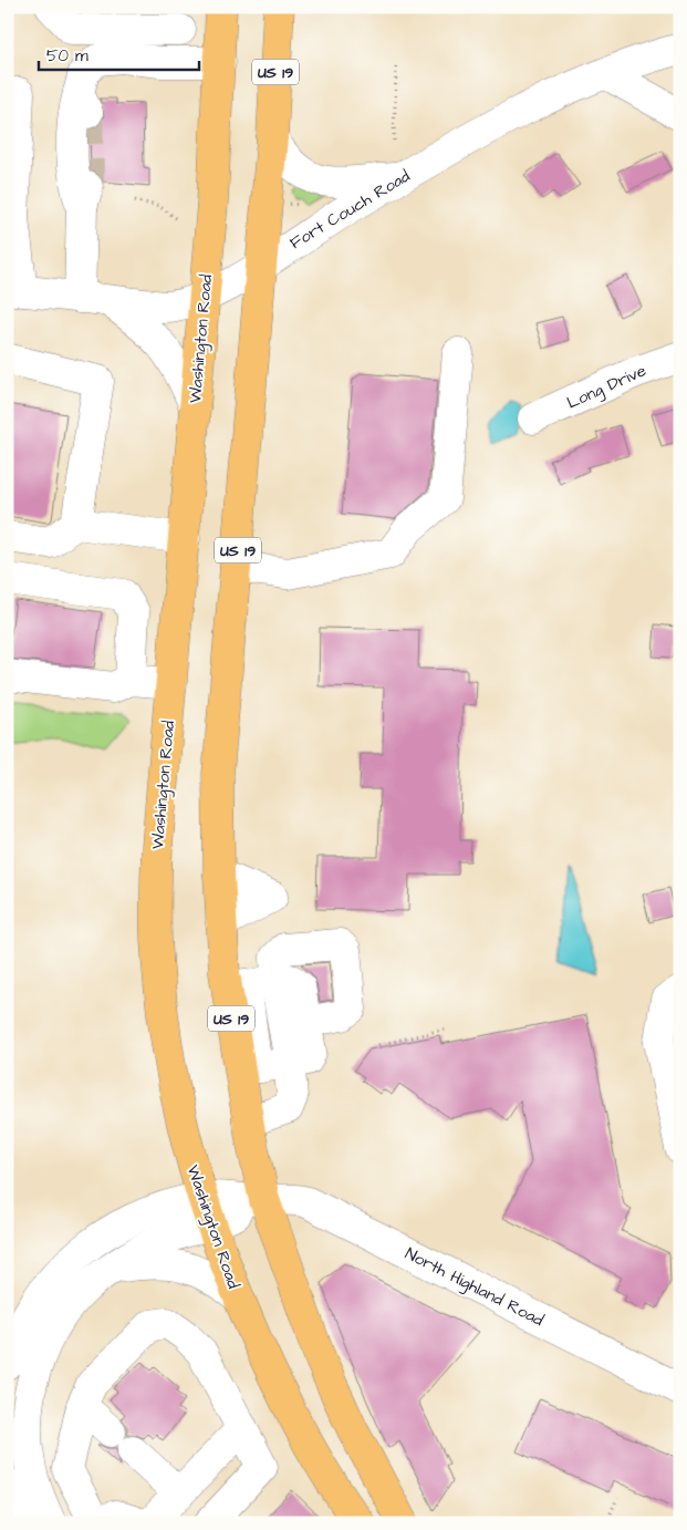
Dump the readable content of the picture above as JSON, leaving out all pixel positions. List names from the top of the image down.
{
  "streets": {
    "main road": ["US 19", "Washington Road"],
    "street": ["Fort Couch Road", "Long Drive", "North Highland Road"]
  },
  "crossings": [
    ["US 19", "Fort Couch Road"],
    ["US 19", "North Highland Road"],
    ["Fort Couch Road", "Washington Road"],
    ["Washington Road", "North Highland Road"]
  ],
  "scale_bar": "50 m"
}
